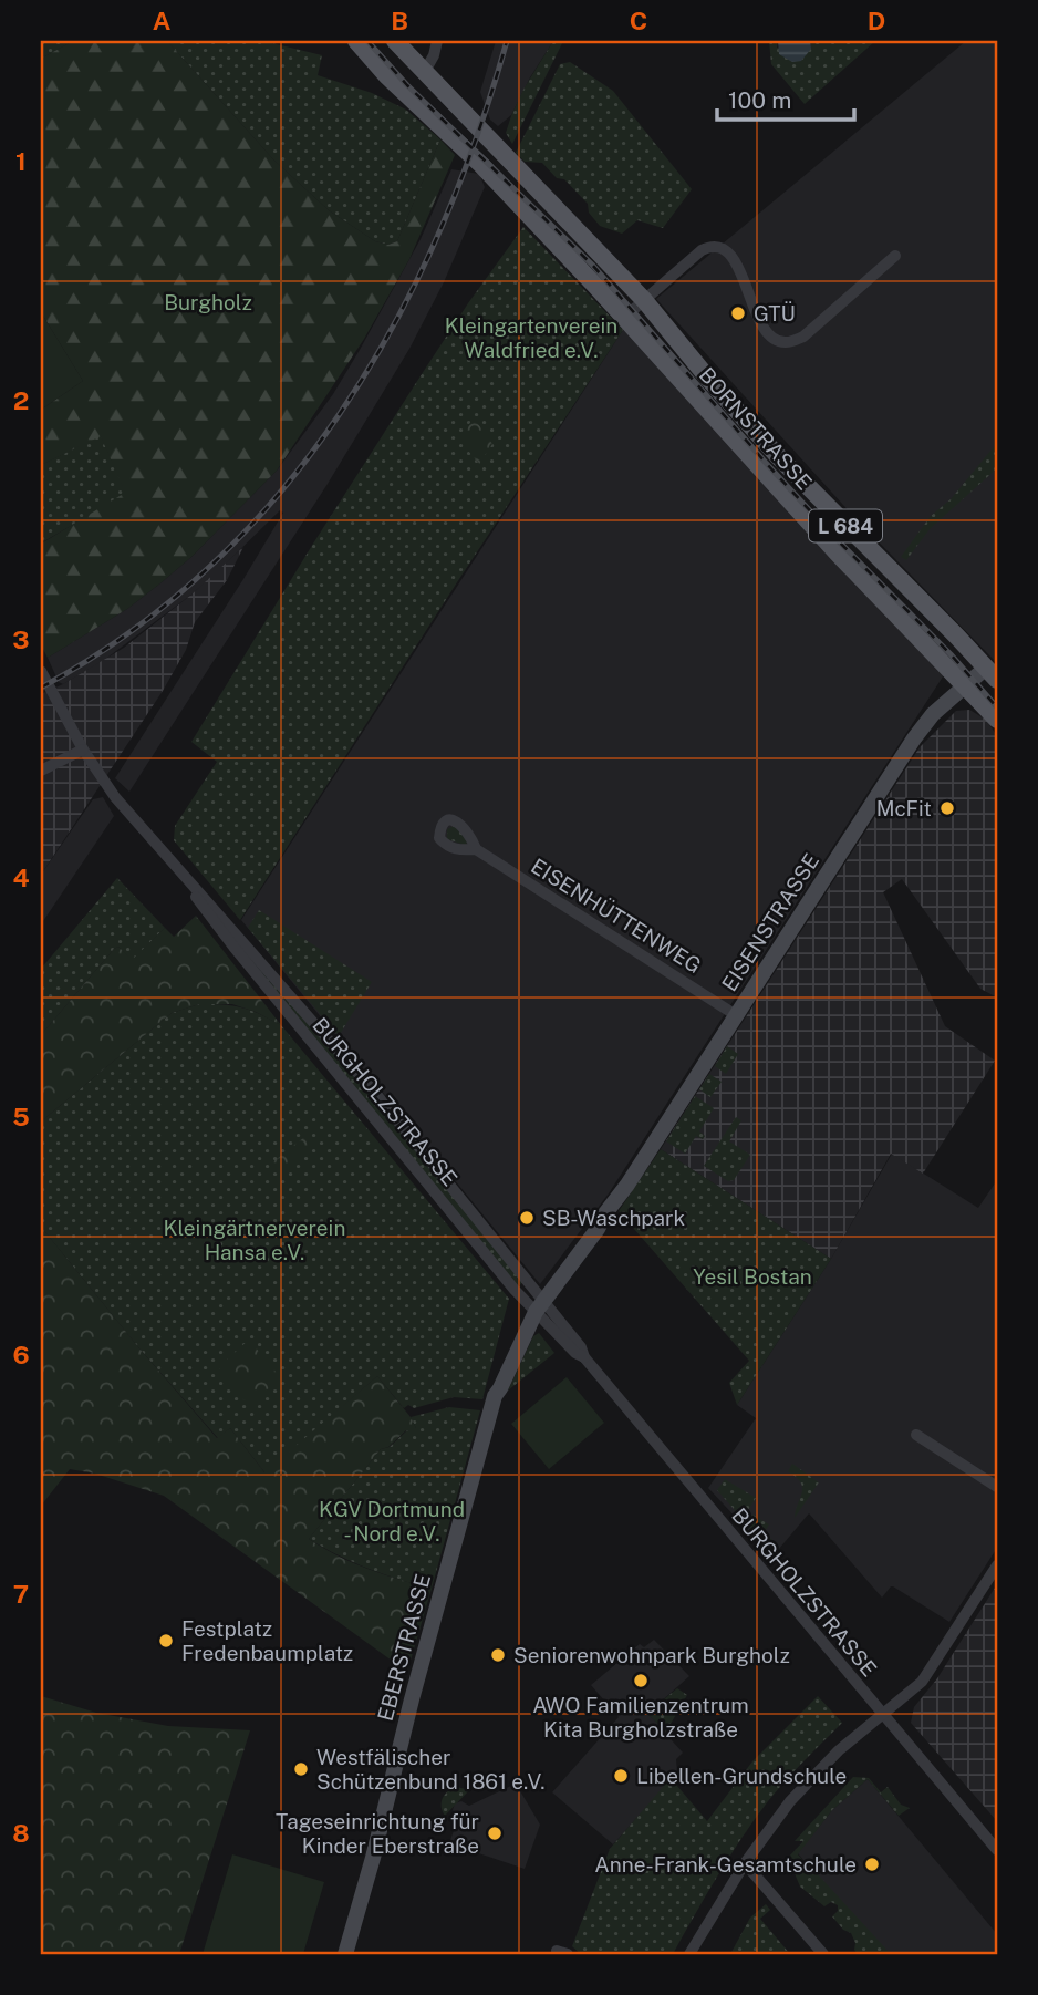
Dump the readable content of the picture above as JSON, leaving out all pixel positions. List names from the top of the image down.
{
  "streets": {
    "main road": ["BORNSTRASSE", "L 684"],
    "street": [
      "EISENHÜTTENWEG",
      "EISENSTRASSE",
      "BURGHOLZSTRASSE",
      "EBERSTRASSE"
    ]
  },
  "crossings": [
    ["BORNSTRASSE", "L 684"],
    ["BORNSTRASSE", "EISENSTRASSE"],
    ["EISENHÜTTENWEG", "EISENSTRASSE"],
    ["EISENSTRASSE", "BURGHOLZSTRASSE"],
    ["EISENSTRASSE", "EBERSTRASSE"],
    ["BURGHOLZSTRASSE", "EBERSTRASSE"]
  ],
  "parks": [
    "Burgholz",
    "Kleingartenverein Waldfried e.V.",
    "Kleingärtnerverein Hansa e.V.",
    "Yesil Bostan",
    "KGV Dortmund - Nord e.V."
  ],
  "places": [
    "GTÜ",
    "McFit",
    "SB-Waschpark",
    "Festplatz Fredenbaumplatz",
    "Seniorenwohnpark Burgholz",
    "AWO Familienzentrum Kita Burgholzstraße",
    "Westfälischer Schützenbund 1861 e.V.",
    "Libellen-Grundschule",
    "Tageseinrichtung für Kinder Eberstraße",
    "Anne-Frank-Gesamtschule"
  ],
  "scale_bar": "100 m",
  "grid": {
    "columns": [
      "A",
      "B",
      "C",
      "D"
    ],
    "rows": [
      "1",
      "2",
      "3",
      "4",
      "5",
      "6",
      "7",
      "8"
    ]
  }
}
